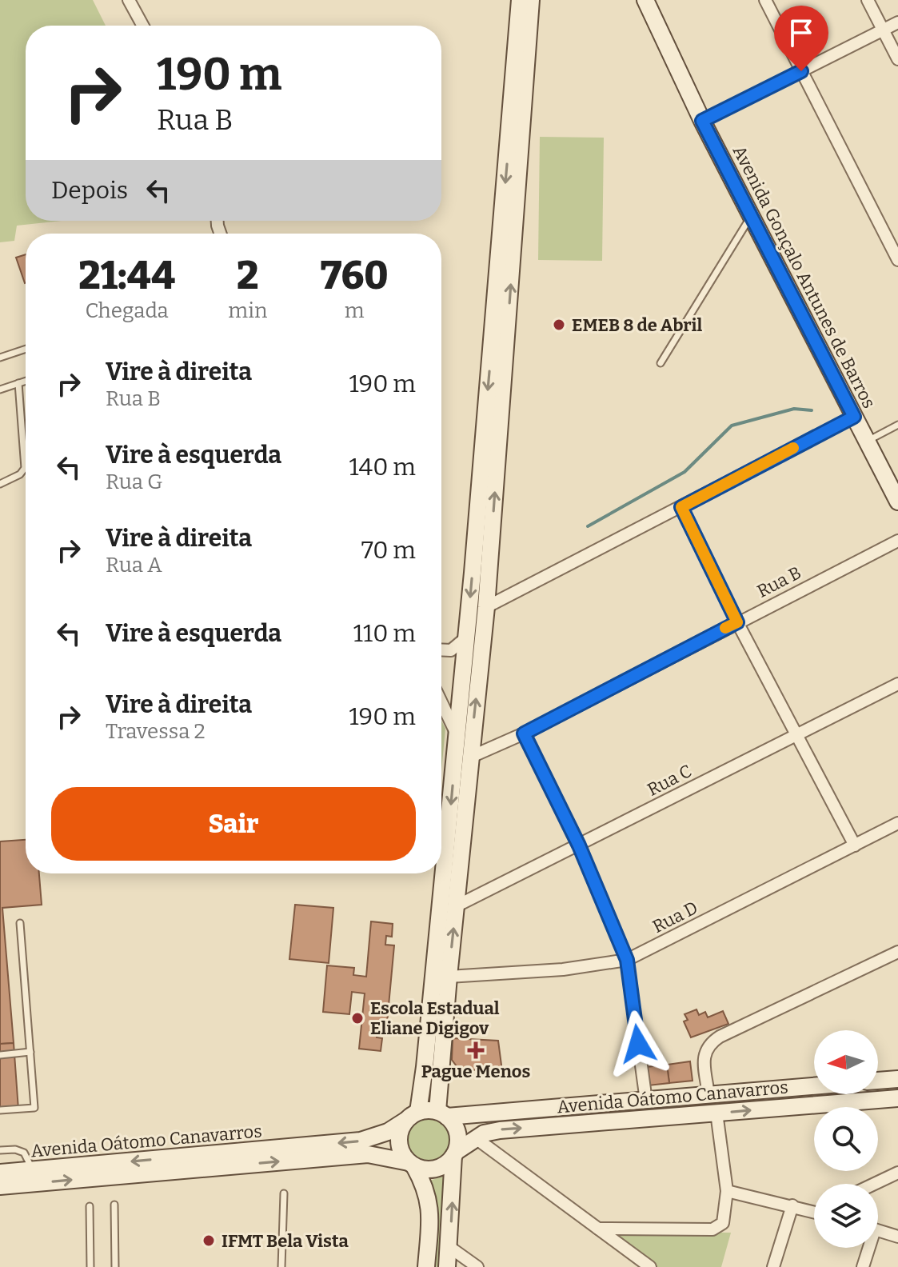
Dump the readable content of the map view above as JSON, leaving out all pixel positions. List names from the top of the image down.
{
  "streets": {
    "main road": ["Avenida Gonçalo Antunes de Barros", "Avenida Oátomo Canavarros"],
    "street": ["Rua B", "Rua C", "Rua D"]
  },
  "places": {
    "other": ["EMEB 8 de Abril", "Escola Estadual Eliane Digigov", "IFMT Bela Vista"],
    "health": ["Pague Menos"]
  },
  "north": "left",
  "page": {
    "turn": ["190 m", "Rua B"],
    "then": "Depois",
    "eta": [
      "21:44",
      "Chegada",
      "2",
      "min",
      "760",
      "m"
    ],
    "list": [
      {
        "name": "Vire à direita",
        "note": "Rua B",
        "value": "190 m"
      },
      {
        "name": "Vire à esquerda",
        "note": "Rua G",
        "value": "140 m"
      },
      {
        "name": "Vire à direita",
        "note": "Rua A",
        "value": "70 m"
      },
      {
        "name": "Vire à esquerda",
        "value": "110 m"
      },
      {
        "name": "Vire à direita",
        "note": "Travessa 2",
        "value": "190 m"
      }
    ],
    "buttons": "Sair"
  }
}
